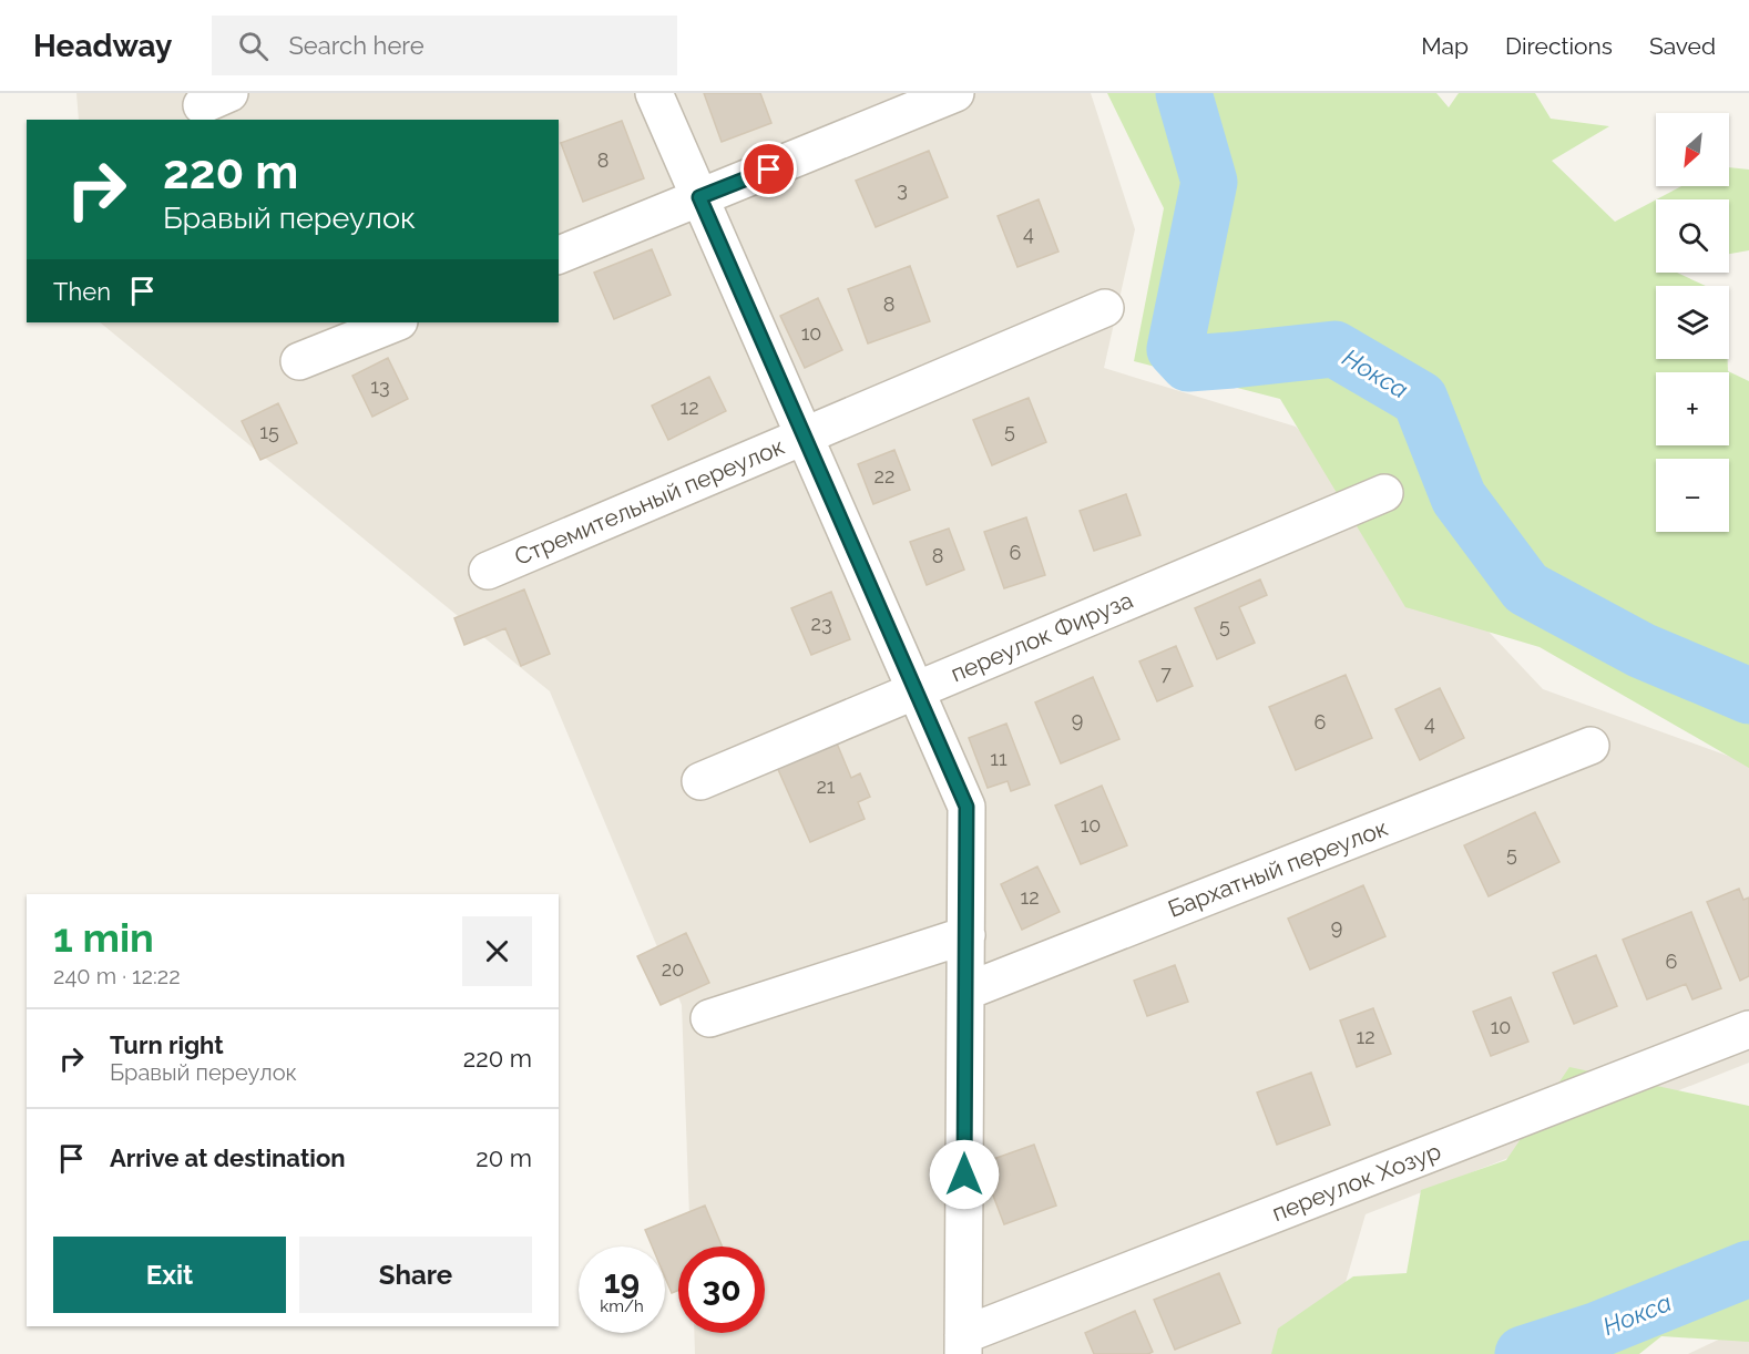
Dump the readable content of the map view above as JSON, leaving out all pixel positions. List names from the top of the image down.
{
  "streets": {
    "street": [
      "Стремительный переулок",
      "переулок Фируза",
      "Бархатный переулок",
      "переулок Хозур"
    ]
  },
  "water": ["Нокса"],
  "house_numbers": [
    "8",
    "3",
    "4",
    "8",
    "10",
    "13",
    "12",
    "5",
    "15",
    "22",
    "6",
    "8",
    "23",
    "5",
    "7",
    "9",
    "6",
    "4",
    "11",
    "21",
    "10",
    "5",
    "12",
    "9",
    "6",
    "20",
    "10",
    "12"
  ],
  "north": "bottom left",
  "page": {
    "header": "Headway",
    "search": "Search here",
    "nav": ["Map", "Directions", "Saved"],
    "map_buttons": ["+", "−"],
    "turn": ["220 m", "Бравый переулок"],
    "then": "Then",
    "heading": ["1 min", "240 m · 12:22"],
    "list": [
      {
        "name": "Turn right",
        "note": "Бравый переулок",
        "value": "220 m"
      },
      {
        "name": "Arrive at destination",
        "value": "20 m"
      }
    ],
    "buttons": ["Exit", "Share"],
    "speed": "19 km/h",
    "limit": "30"
  }
}
